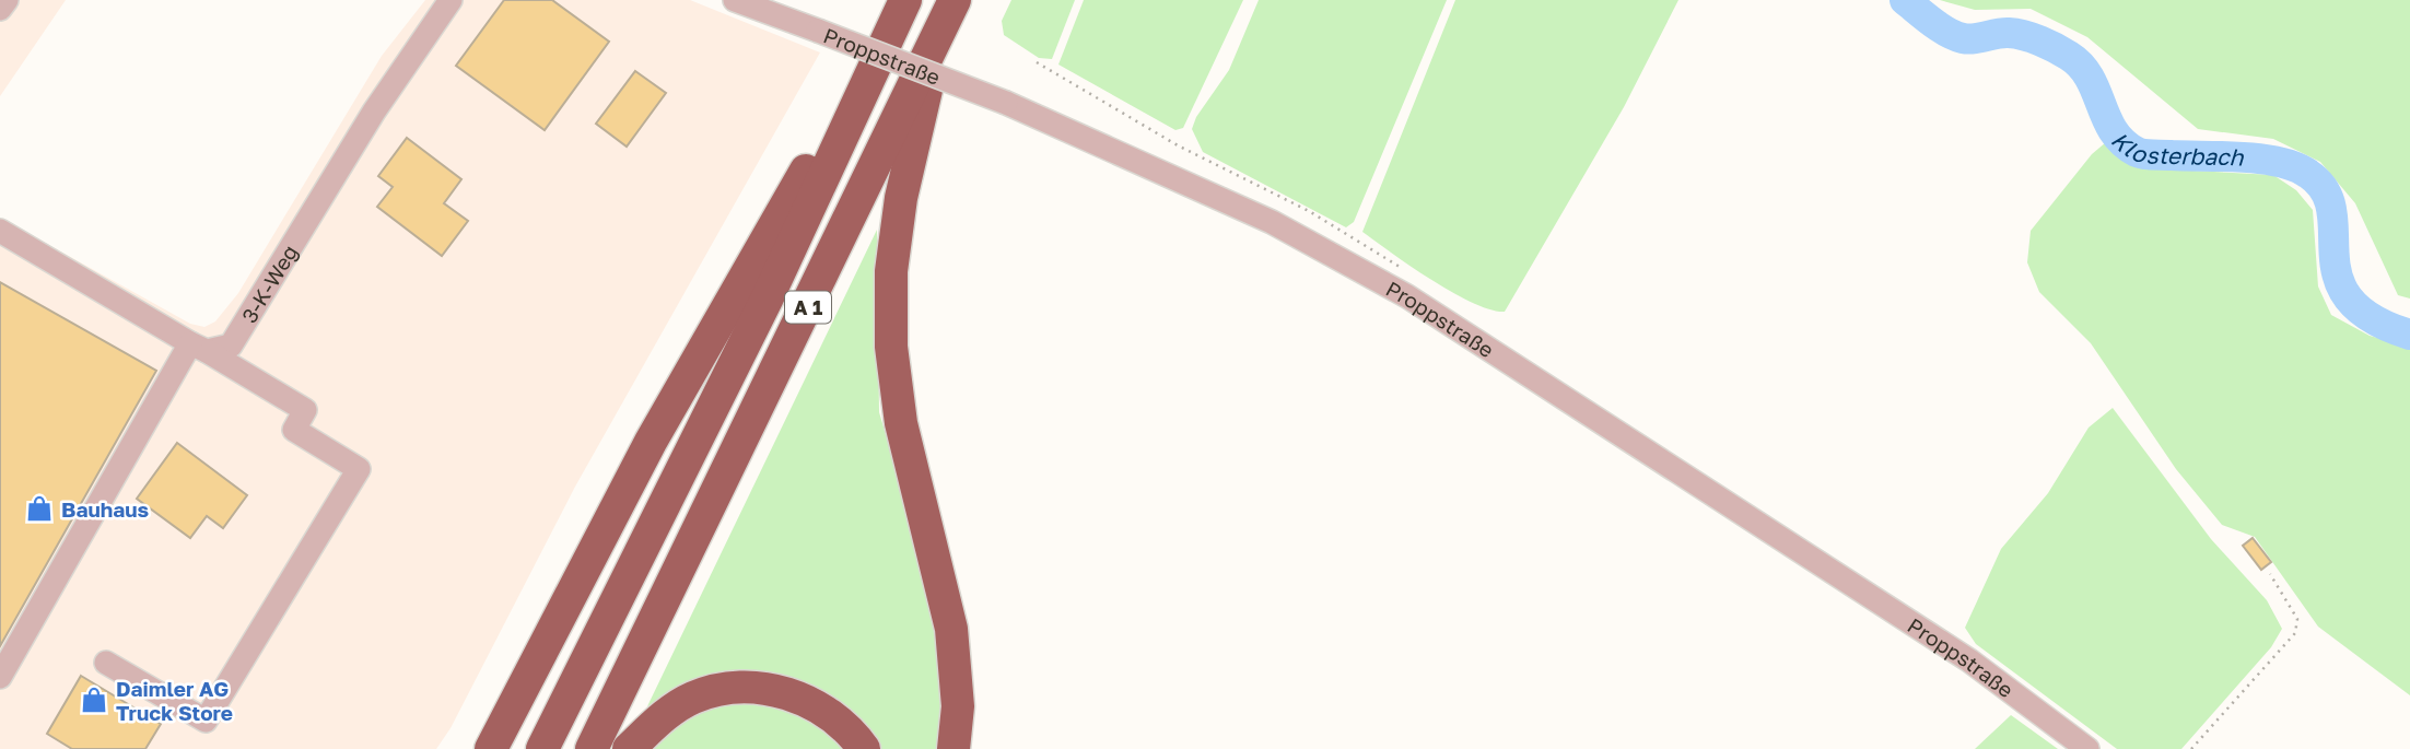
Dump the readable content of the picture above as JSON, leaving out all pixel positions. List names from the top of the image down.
{
  "streets": {
    "highway": ["A 1"],
    "street": ["Proppstraße", "3-K-Weg"]
  },
  "water": ["Klosterbach"],
  "places": {
    "shop": ["Bauhaus", "Daimler AG Truck Store"]
  }
}
